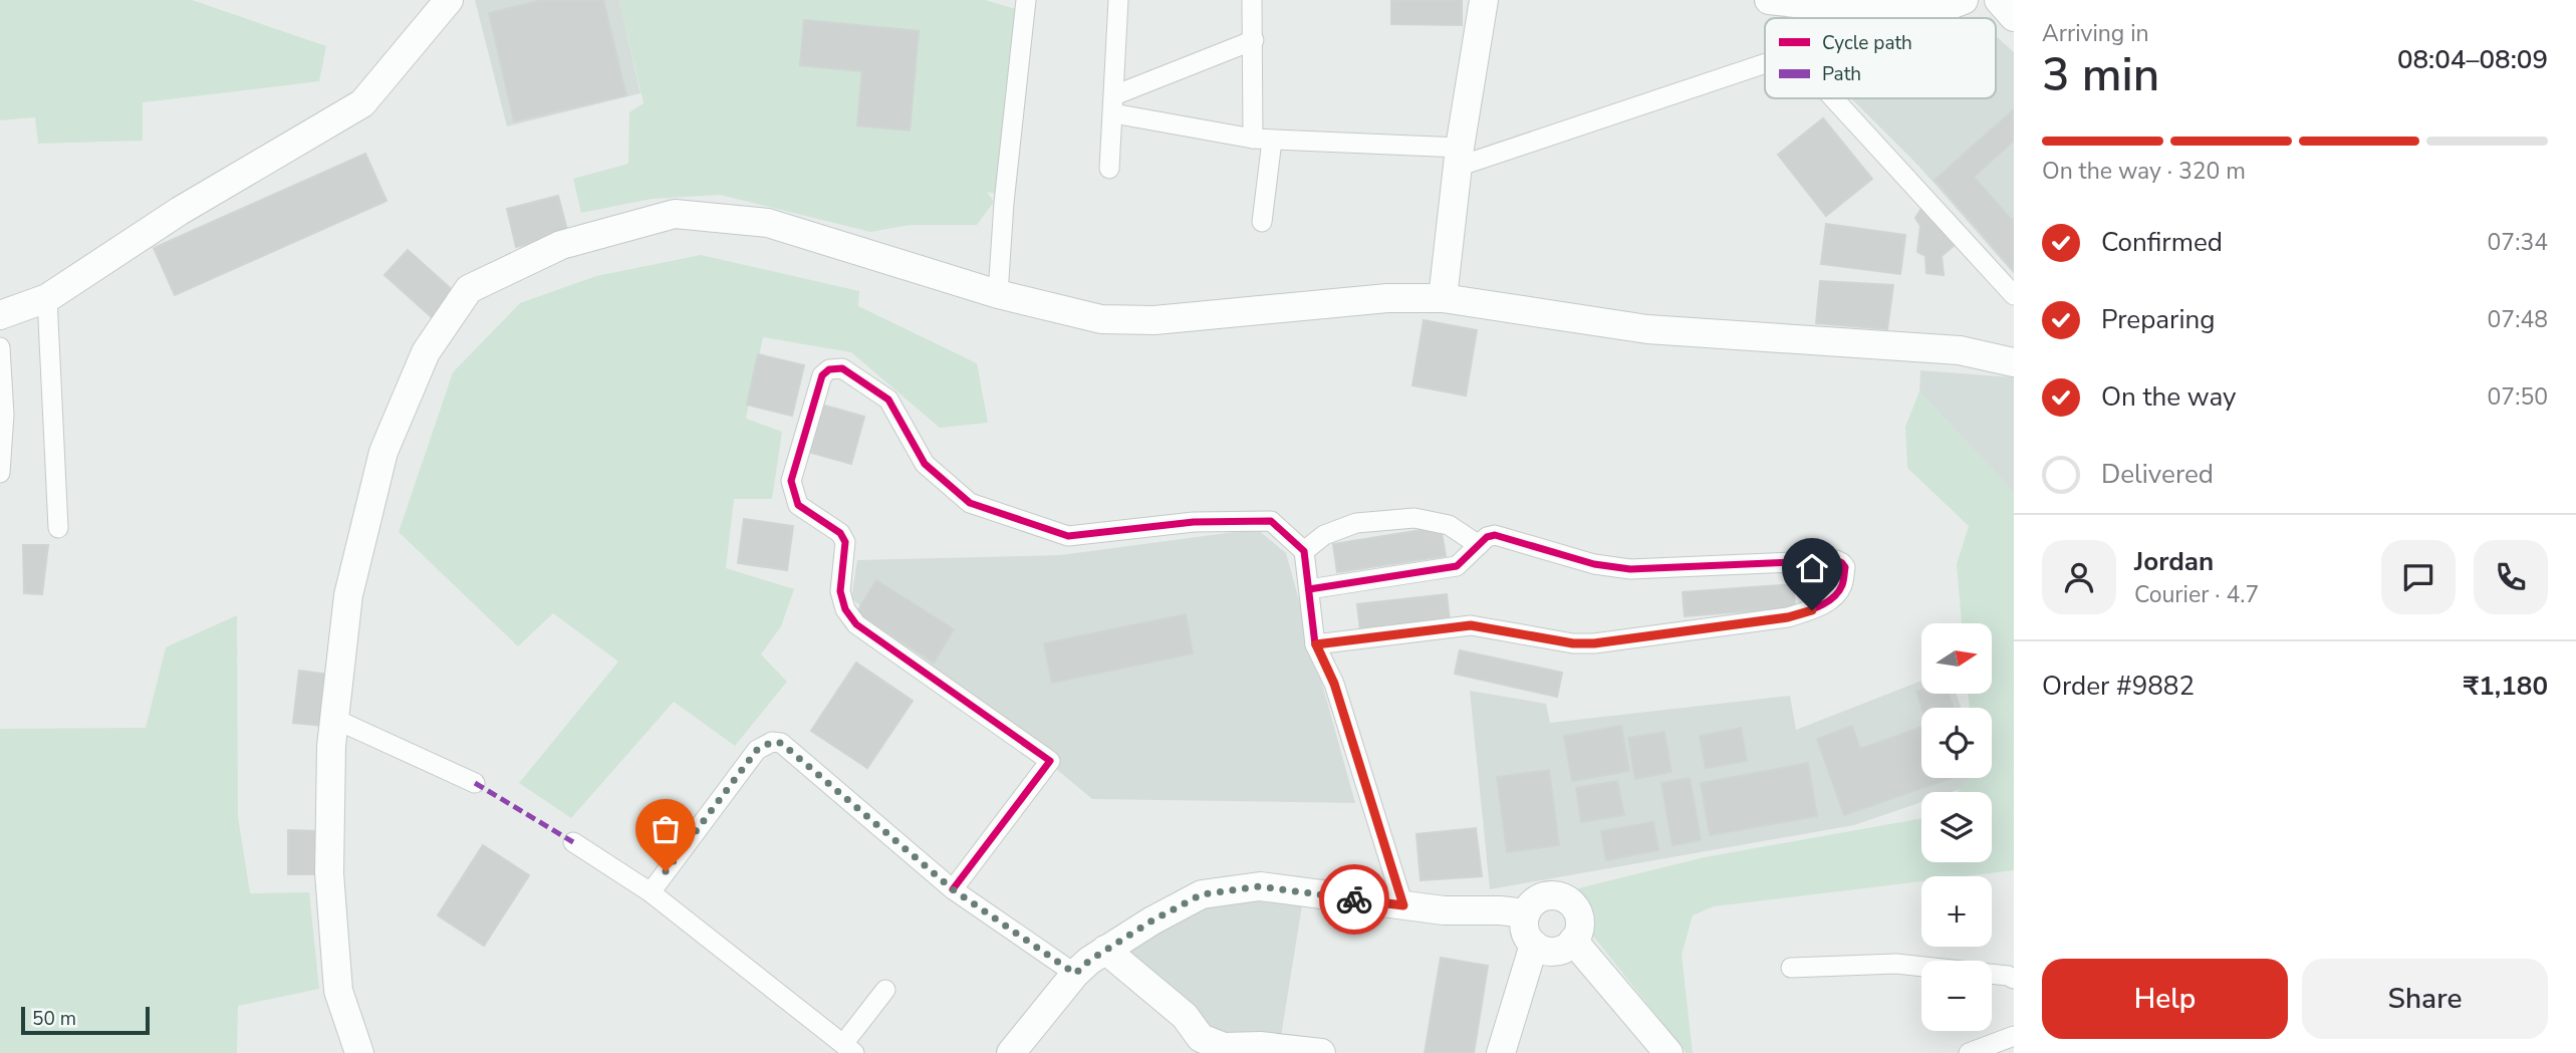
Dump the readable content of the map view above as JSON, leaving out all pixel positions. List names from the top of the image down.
{
  "legend": ["Cycle path", "Path"],
  "scale_bar": "50 m",
  "north": "right",
  "page": {
    "heading": ["3 min", "Arriving in", "08:04–08:09"],
    "panel": [
      "Jordan",
      "Courier · 4.7",
      "Order #9882",
      "₹1,180"
    ],
    "bar": "On the way · 320 m",
    "list": [
      ["Confirmed", "07:34"],
      ["Preparing", "07:48"],
      ["On the way", "07:50"],
      "Delivered"
    ],
    "map_buttons": ["+", "−"],
    "buttons": ["Help", "Share"],
    "scale": "50 m"
  }
}
